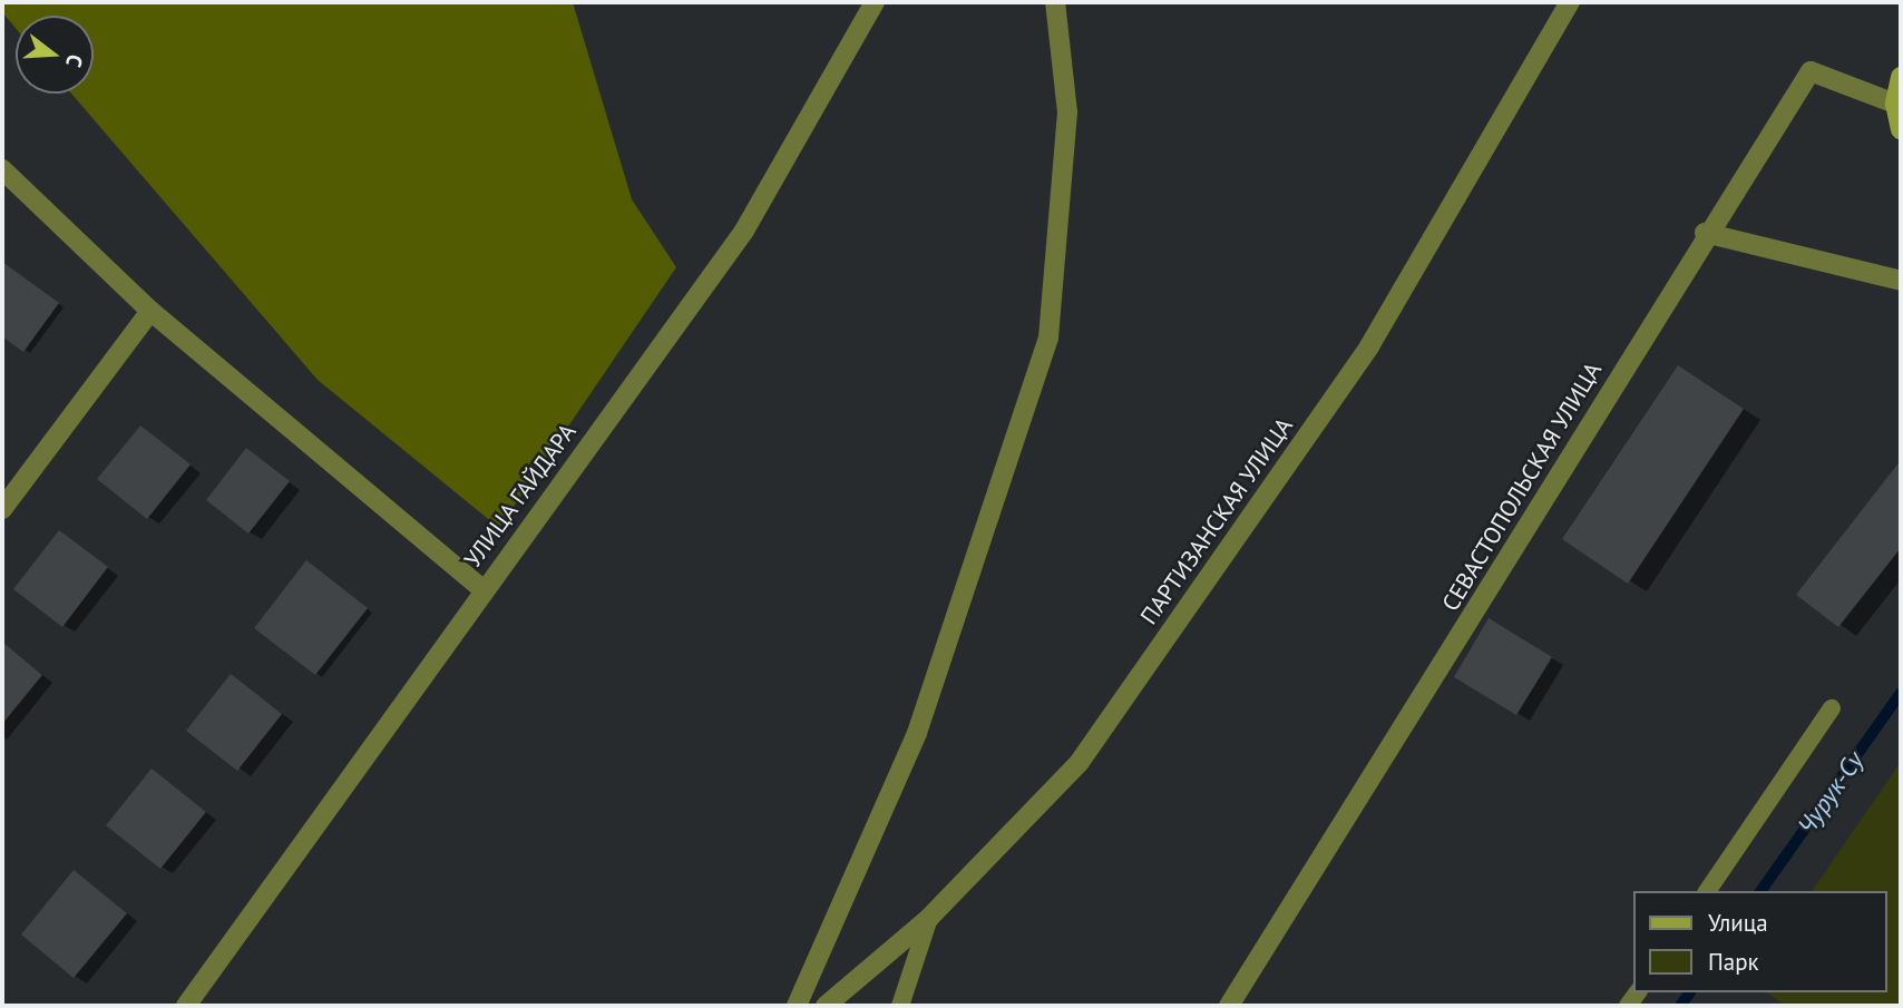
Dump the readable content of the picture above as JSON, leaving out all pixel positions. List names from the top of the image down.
{
  "streets": {
    "street": ["СЕВАСТОПОЛЬСКАЯ УЛИЦА", "УЛИЦА ГАЙДАРА", "ПАРТИЗАНСКАЯ УЛИЦА"]
  },
  "water": ["Чурук-Су"],
  "legend": ["Улица", "Парк"],
  "north": "right"
}
